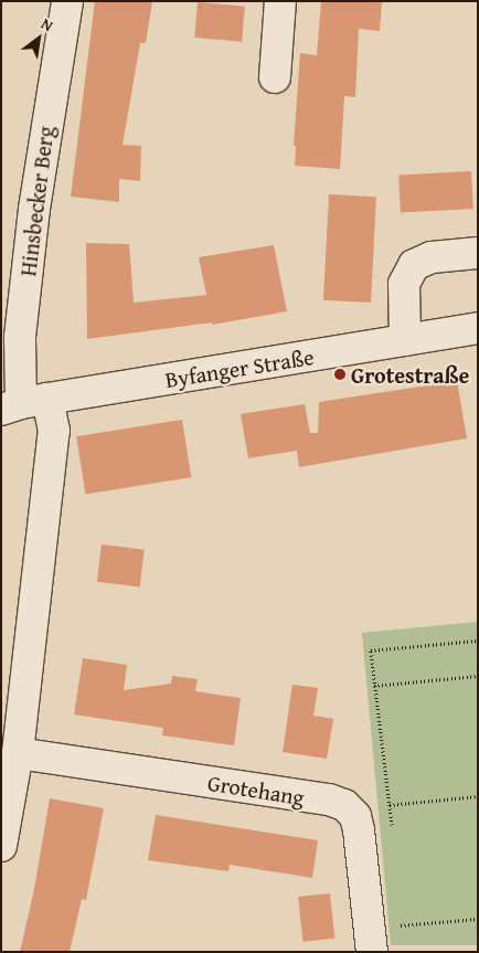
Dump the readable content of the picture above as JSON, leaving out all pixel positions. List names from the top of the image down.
{
  "streets": {
    "street": ["Hinsbecker Berg", "Byfanger Straße", "Grotehang"]
  },
  "crossings": [
    ["Hinsbecker Berg", "Byfanger Straße"]
  ],
  "places": ["Grotestraße"],
  "north": "top right"
}
